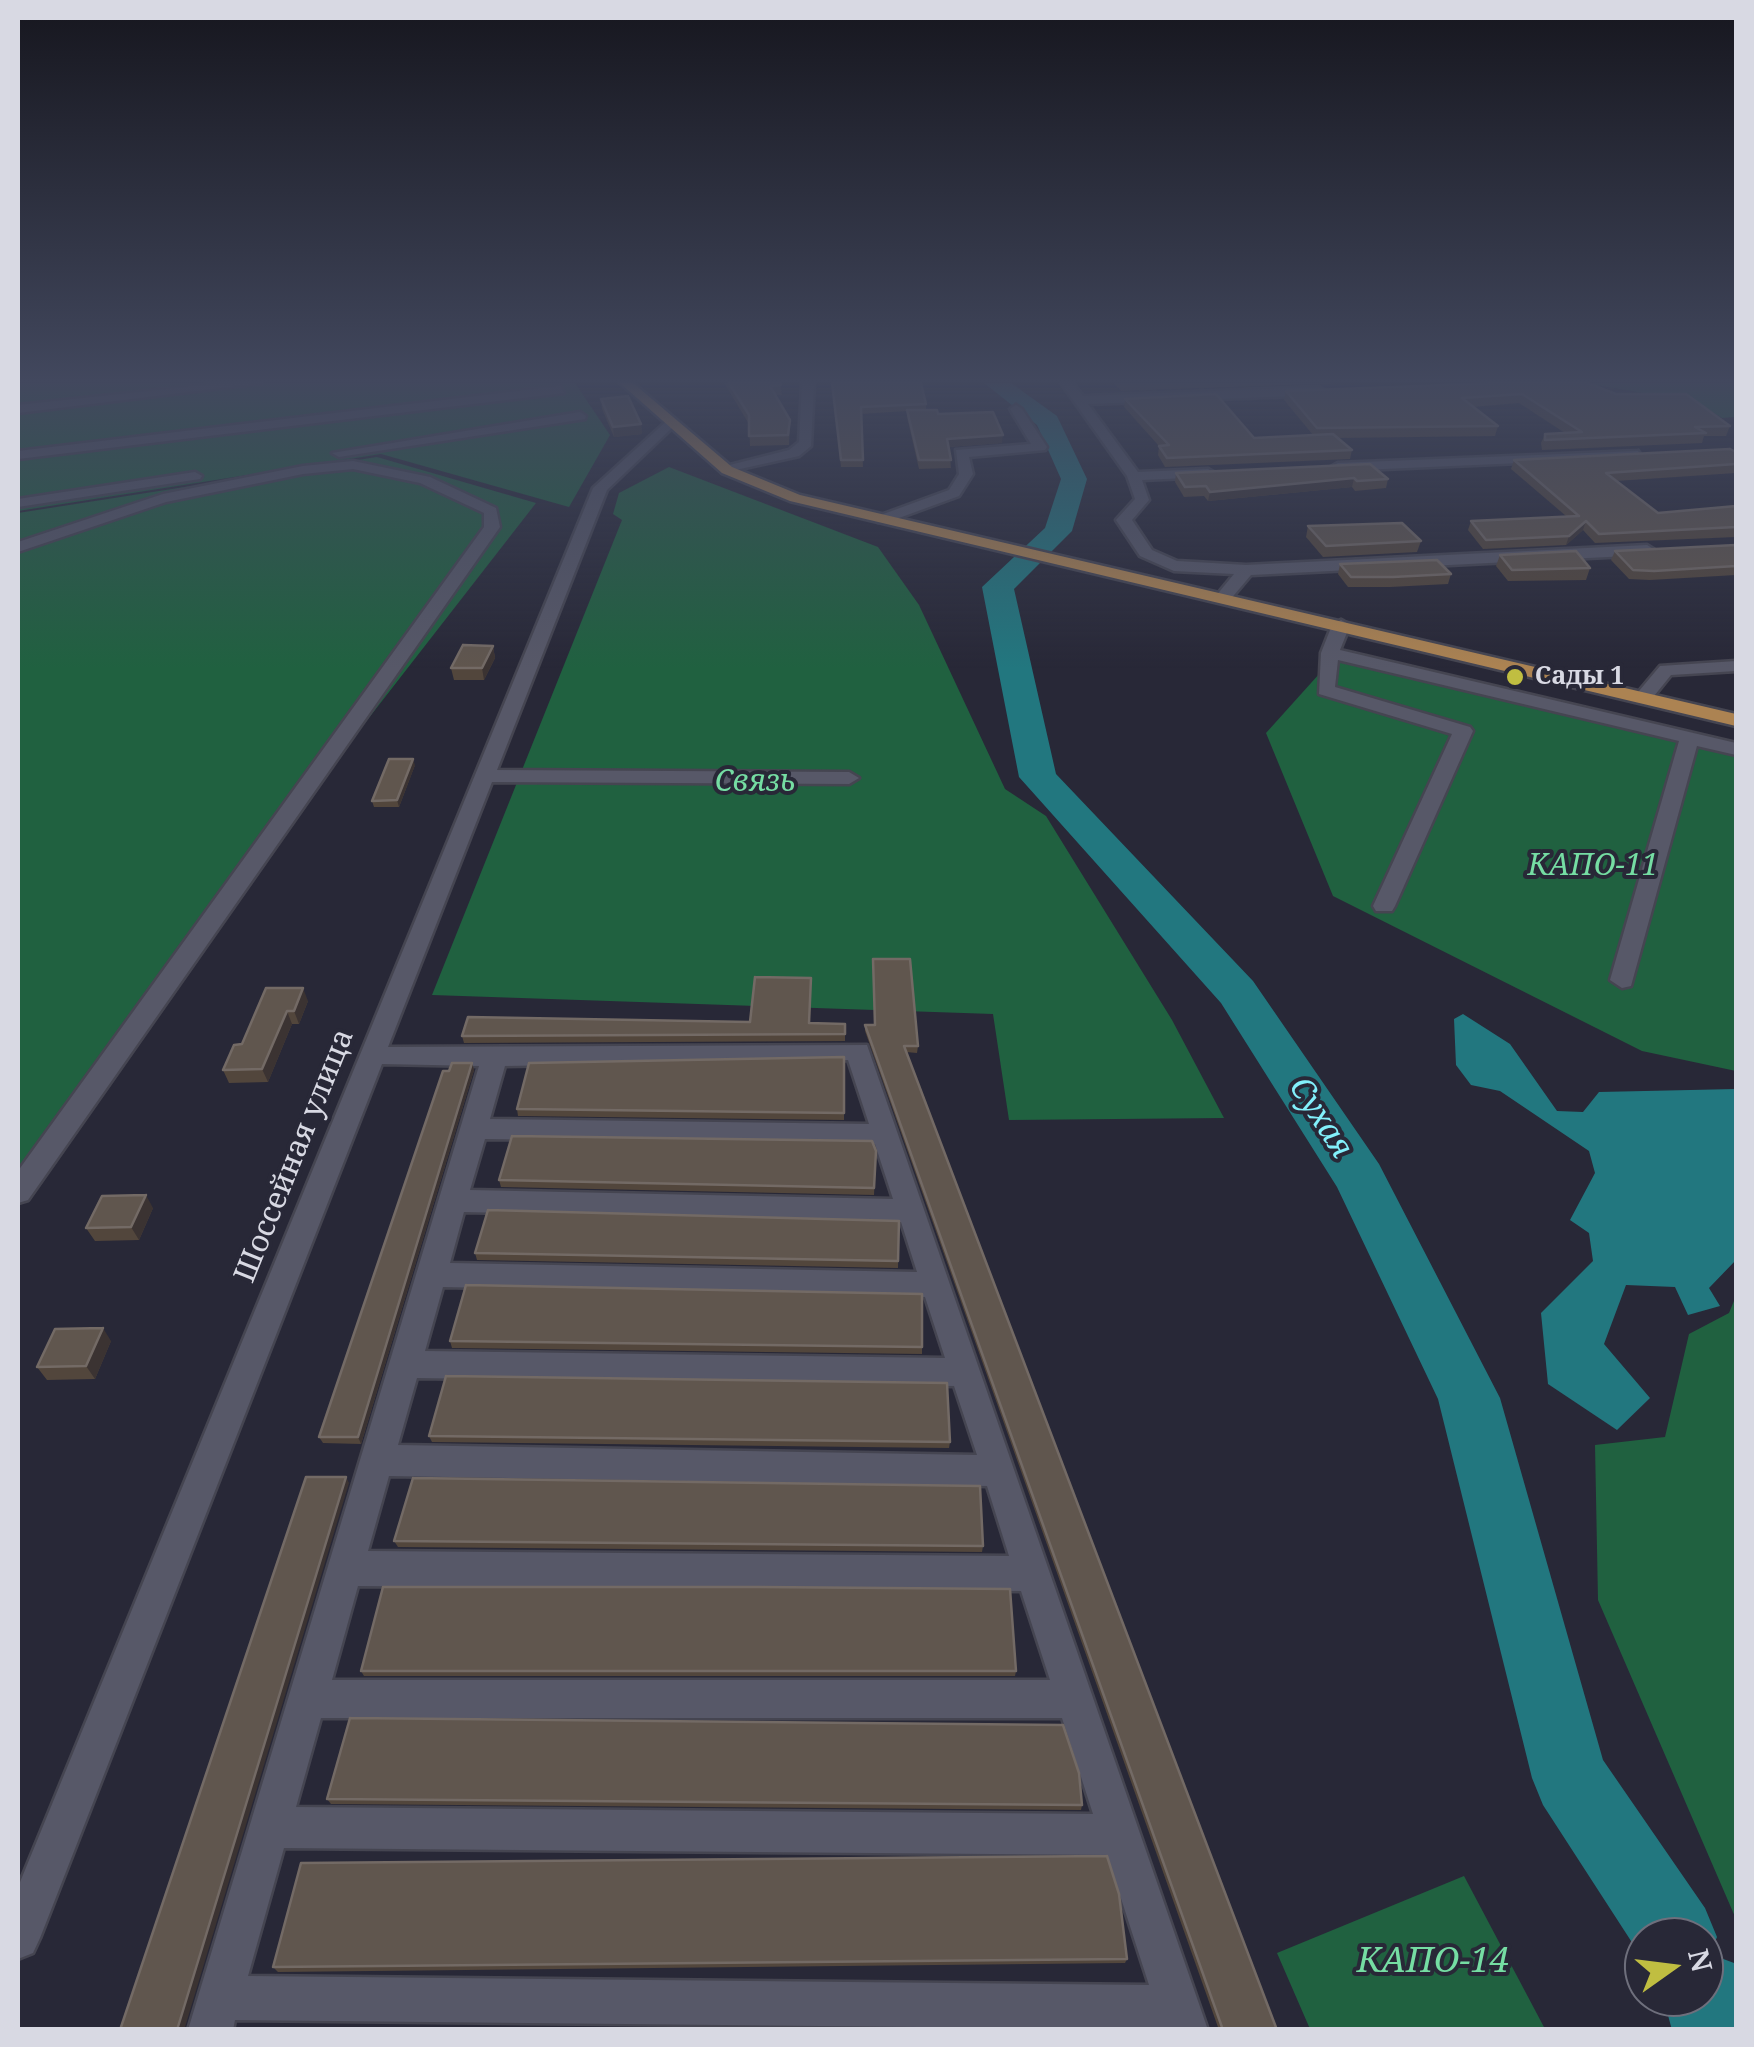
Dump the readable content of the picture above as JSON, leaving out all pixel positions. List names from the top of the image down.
{
  "streets": {
    "street": ["Шоссейная улица"]
  },
  "water": ["Сухая"],
  "parks": ["Связь", "КАПО-11", "КАПО-14"],
  "places": ["Сады 1"],
  "north": "right"
}
